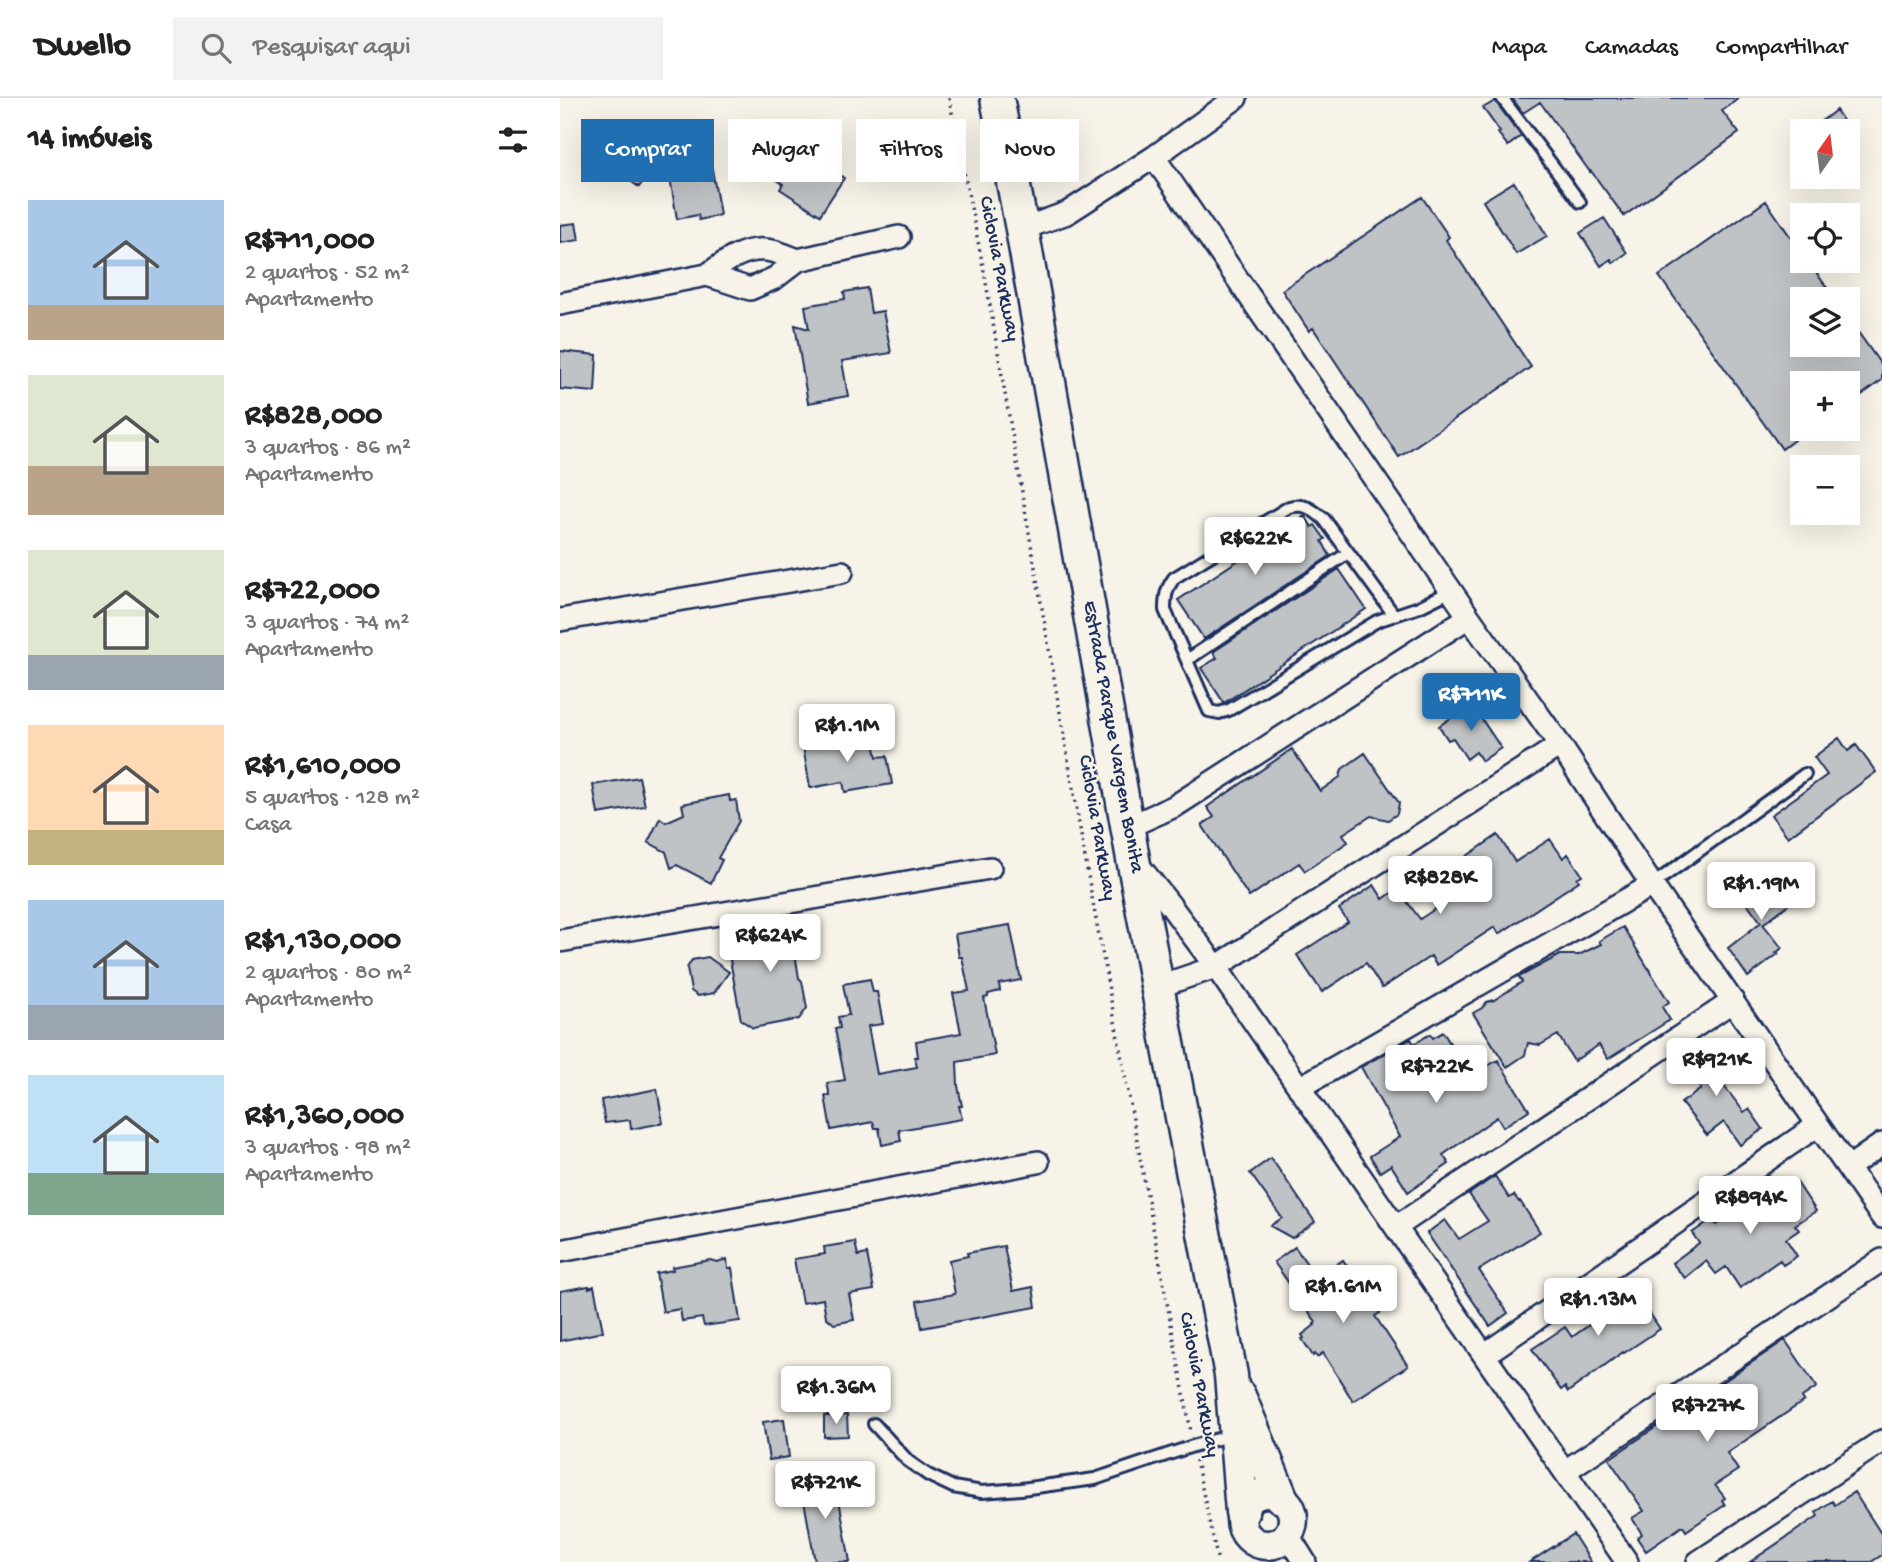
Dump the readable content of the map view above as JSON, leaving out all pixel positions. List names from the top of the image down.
{
  "streets": {
    "main road": ["Estrada Parque Vargem Bonita"],
    "path": ["Ciclovia Parkway"]
  },
  "north": "top",
  "page": {
    "header": "Dwello",
    "search": "Pesquisar aqui",
    "nav": ["Mapa", "Camadas", "Compartilhar"],
    "heading": "14 imóveis",
    "map_buttons": ["+", "−"],
    "chip": [
      "Comprar",
      "Alugar",
      "Filtros",
      "Novo"
    ],
    "list": [
      {
        "name": "R$711,000",
        "note": "2 quartos · 52 m² · Apartamento"
      },
      {
        "name": "R$828,000",
        "note": "3 quartos · 86 m² · Apartamento"
      },
      {
        "name": "R$722,000",
        "note": "3 quartos · 74 m² · Apartamento"
      },
      {
        "name": "R$1,610,000",
        "note": "5 quartos · 128 m² · Casa"
      },
      {
        "name": "R$1,130,000",
        "note": "2 quartos · 80 m² · Apartamento"
      },
      {
        "name": "R$1,360,000",
        "note": "3 quartos · 98 m² · Apartamento"
      }
    ],
    "price": [
      "R$622K",
      "R$711K",
      "R$1.1M",
      "R$828K",
      "R$1.19M",
      "R$624K",
      "R$921K",
      "R$722K",
      "R$894K",
      "R$1.61M",
      "R$1.13M",
      "R$1.36M",
      "R$727K",
      "R$721K"
    ]
  }
}
